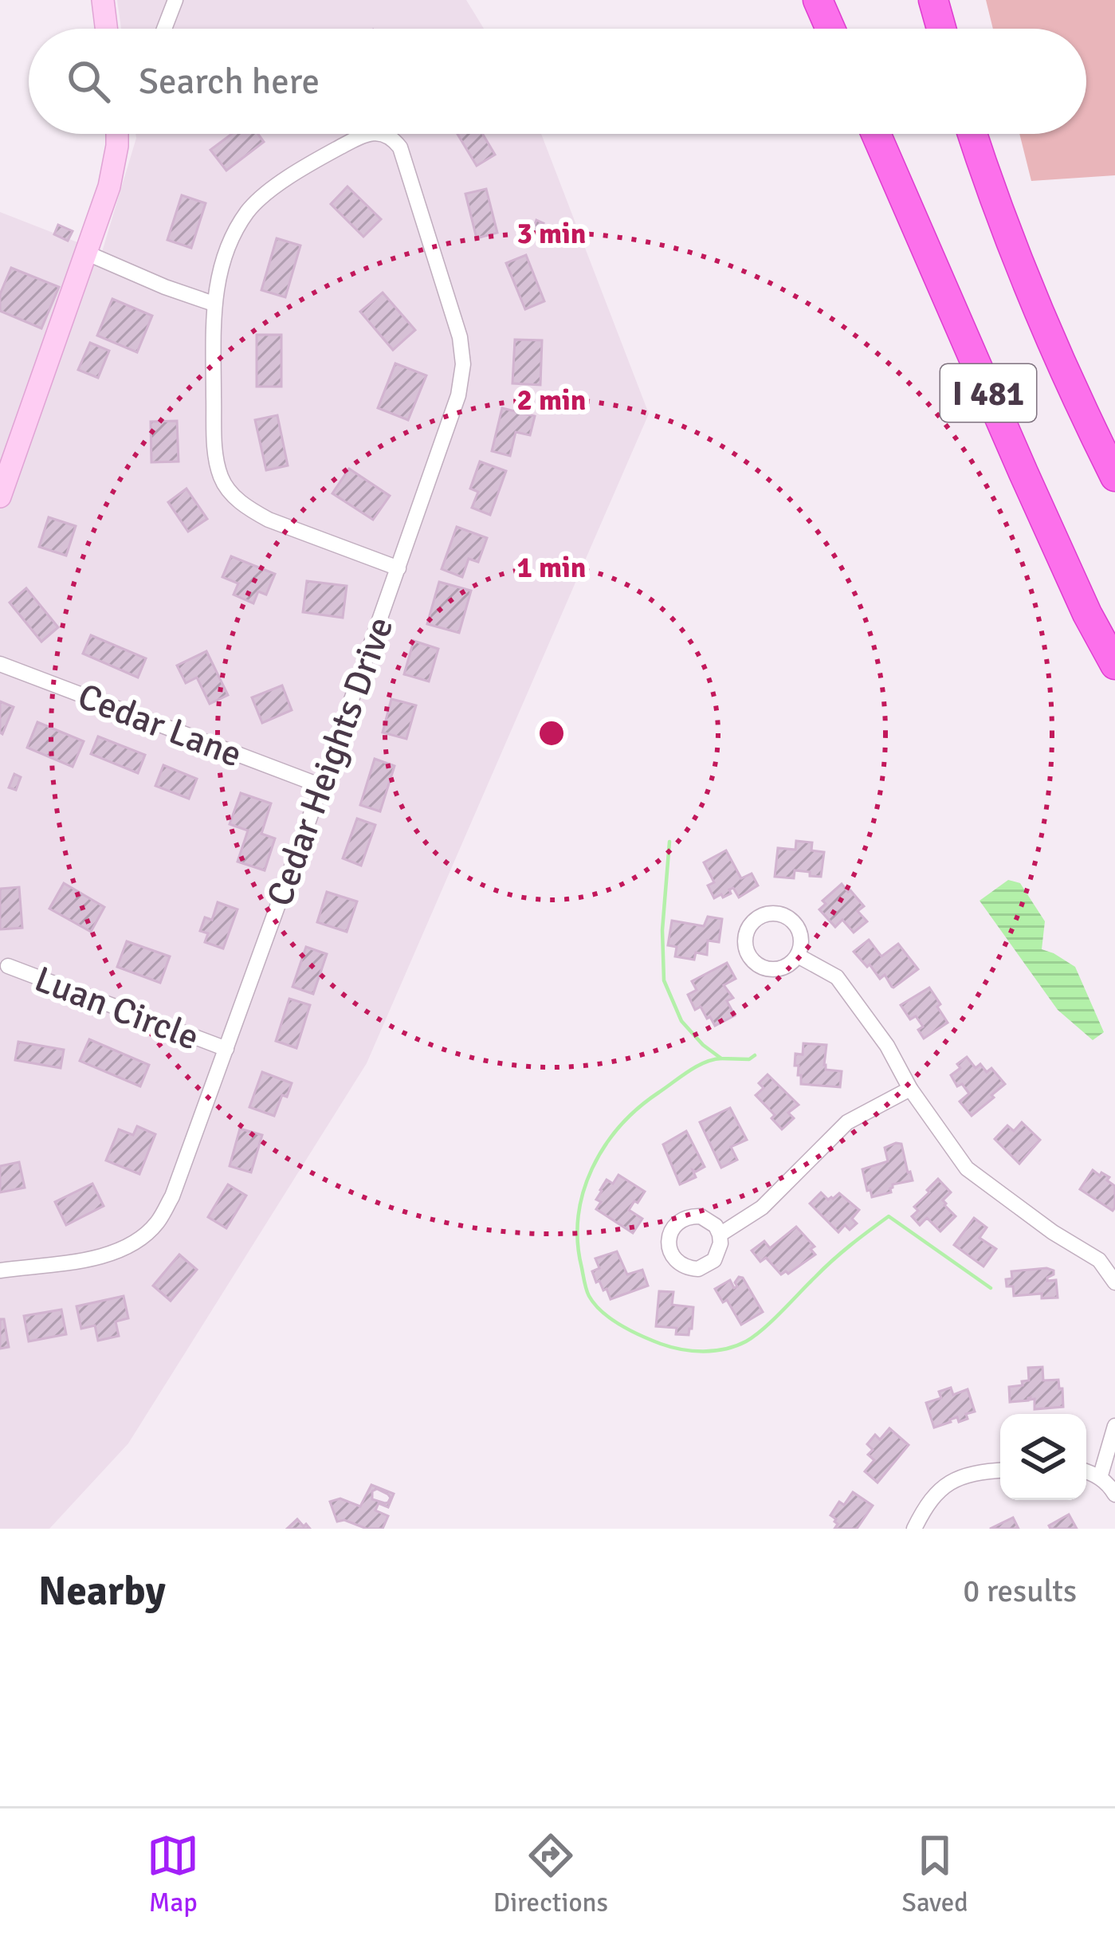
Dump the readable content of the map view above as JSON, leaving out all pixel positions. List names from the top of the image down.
{
  "streets": {
    "highway": ["I 481"],
    "street": ["Cedar Lane", "Cedar Heights Drive", "Luan Circle"]
  },
  "crossings": [
    ["Cedar Lane", "Cedar Heights Drive"],
    ["Cedar Heights Drive", "Luan Circle"]
  ],
  "page": {
    "search": "Search here",
    "heading": ["Nearby", "0 results"],
    "nav": ["Map", "Directions", "Saved"]
  },
  "rings": ["3 min", "2 min", "1 min"]
}
